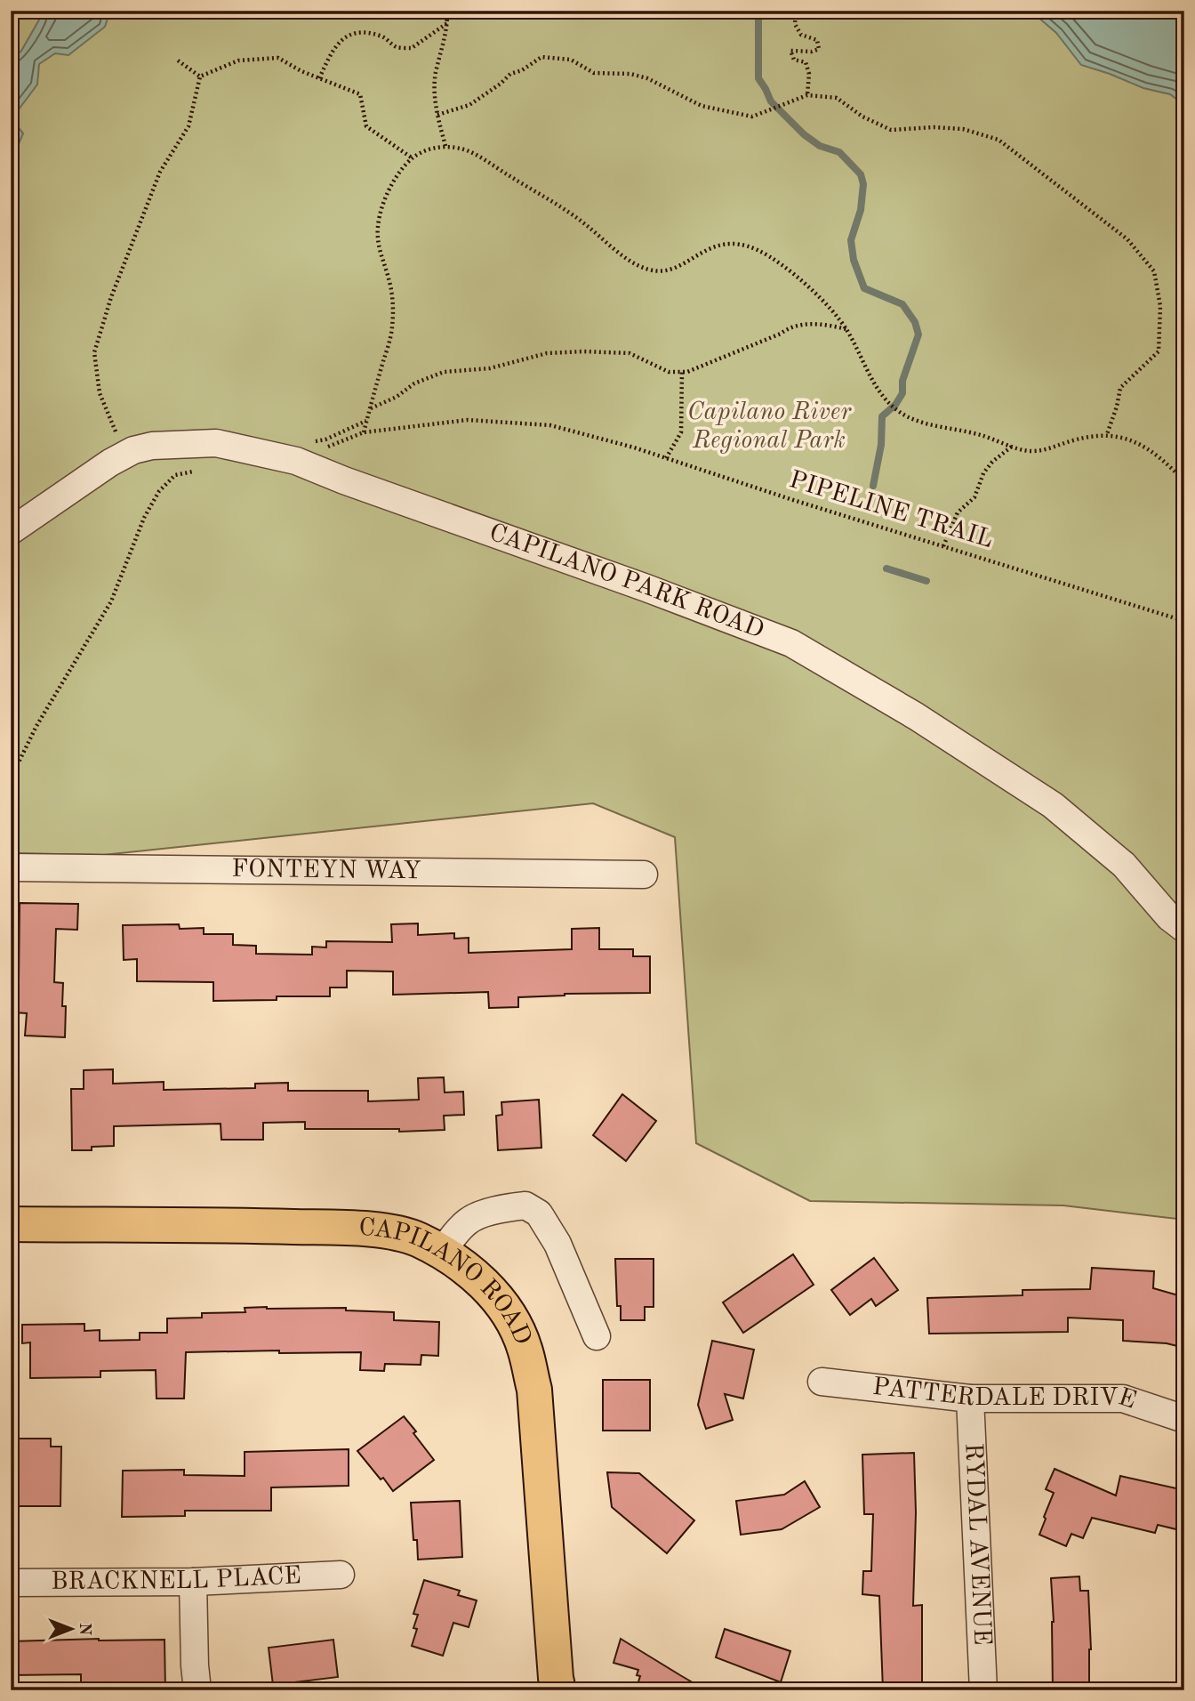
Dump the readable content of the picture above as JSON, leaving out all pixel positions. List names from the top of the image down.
{
  "streets": {
    "main road": ["CAPILANO ROAD"],
    "street": [
      "CAPILANO PARK ROAD",
      "FONTEYN WAY",
      "PATTERDALE DRIVE",
      "RYDAL AVENUE",
      "BRACKNELL PLACE"
    ],
    "path": ["PIPELINE TRAIL"]
  },
  "crossings": [
    ["PIPELINE TRAIL", "CAPILANO PARK ROAD"],
    ["PATTERDALE DRIVE", "RYDAL AVENUE"]
  ],
  "parks": ["Capilano River Regional Park"],
  "north": "right"
}
